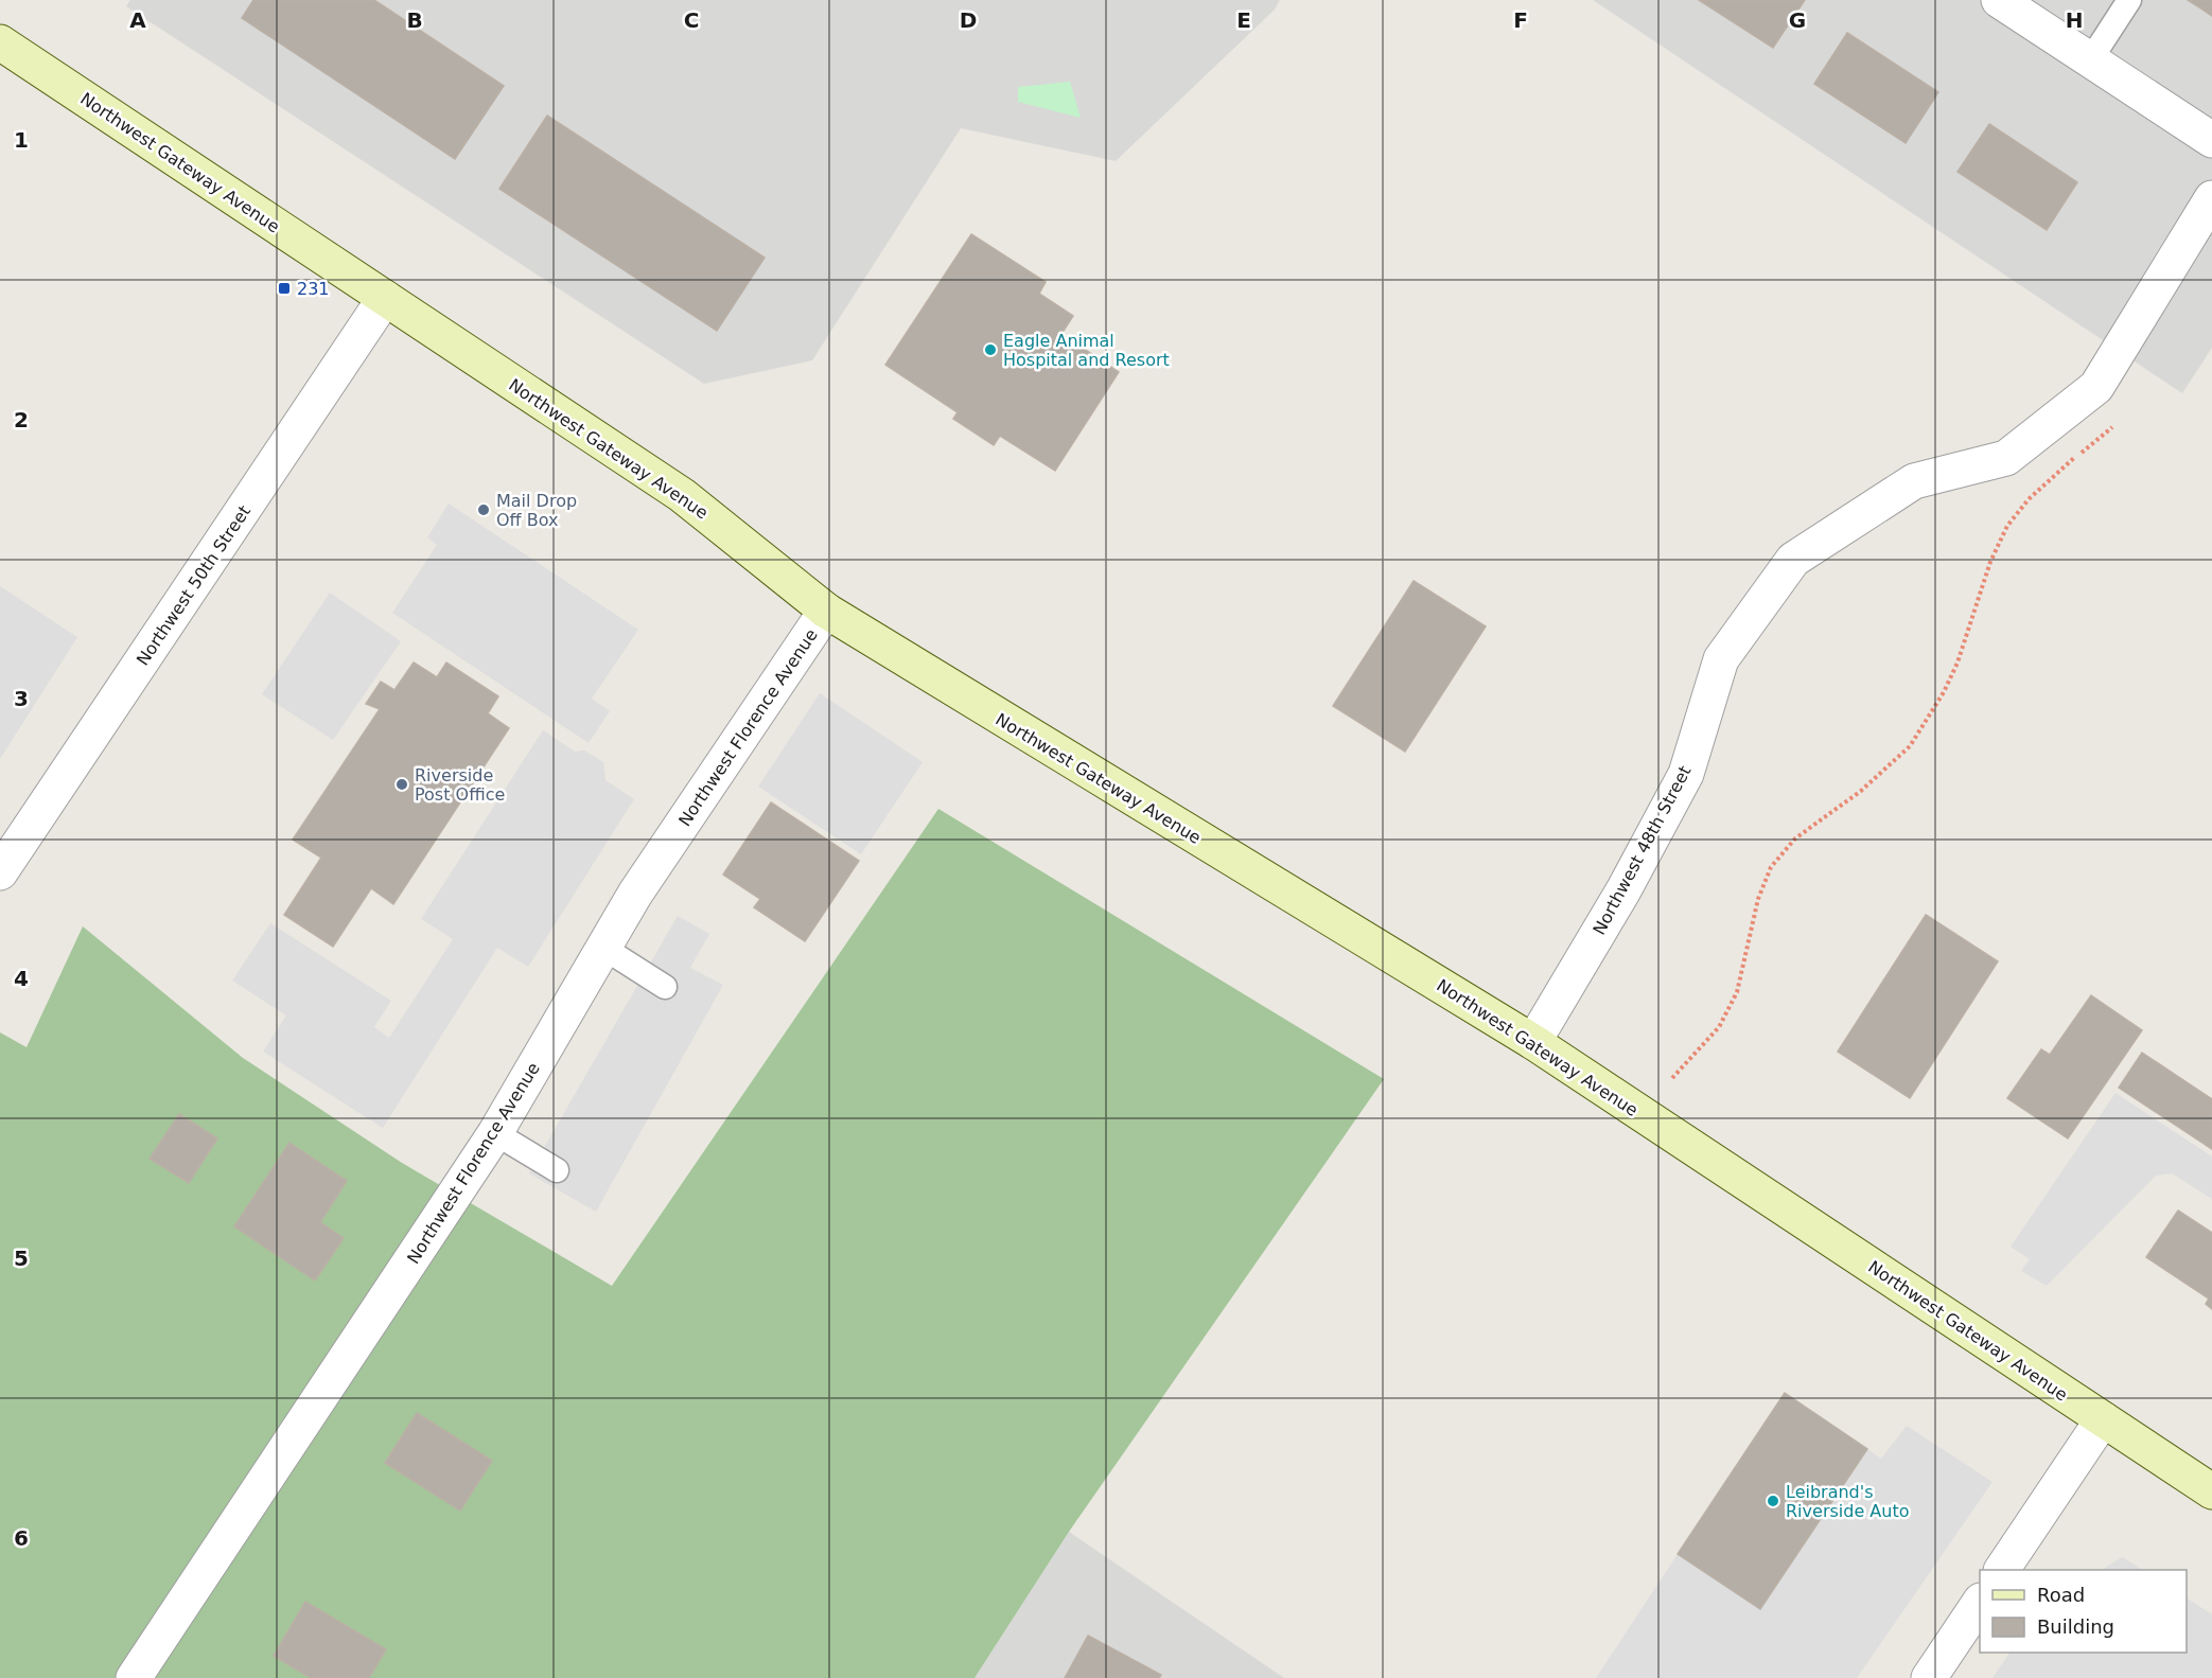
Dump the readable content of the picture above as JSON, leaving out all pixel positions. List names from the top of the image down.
{
  "streets": {
    "main road": ["Northwest Gateway Avenue"],
    "street": ["Northwest 50th Street", "Northwest Florence Avenue", "Northwest 48th Street"]
  },
  "crossings": [
    ["Northwest Gateway Avenue", "Northwest 50th Street"],
    ["Northwest Gateway Avenue", "Northwest Florence Avenue"],
    ["Northwest Gateway Avenue", "Northwest 48th Street"]
  ],
  "places": {
    "transit": ["231"],
    "other": [
      "Eagle Animal Hospital and Resort",
      "Mail Drop Off Box",
      "Riverside Post Office",
      "Leibrand's Riverside Auto"
    ]
  },
  "legend": ["Road", "Building"],
  "grid": {
    "columns": [
      "A",
      "B",
      "C",
      "D",
      "E",
      "F",
      "G",
      "H"
    ],
    "rows": [
      "1",
      "2",
      "3",
      "4",
      "5",
      "6"
    ]
  }
}
